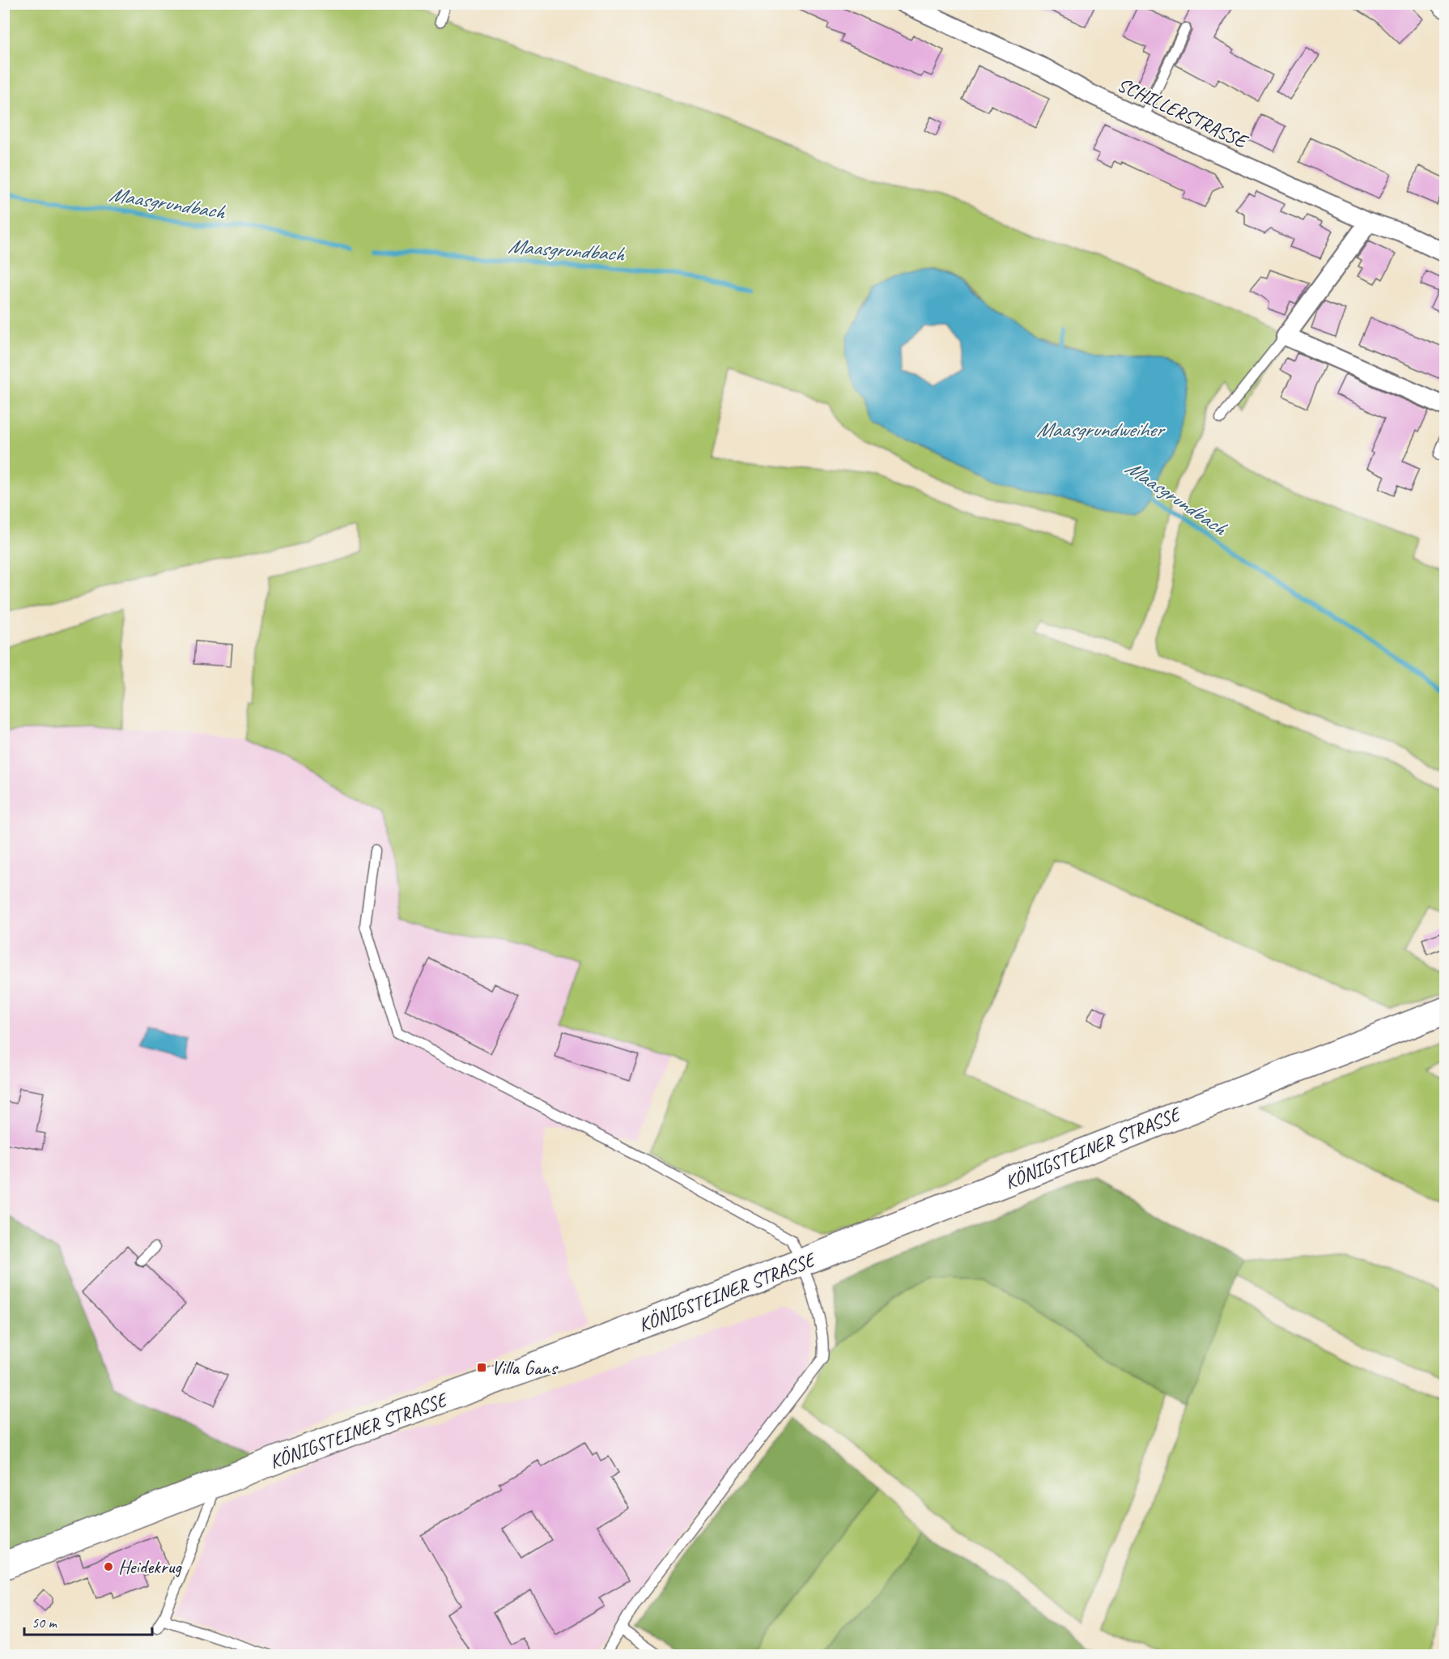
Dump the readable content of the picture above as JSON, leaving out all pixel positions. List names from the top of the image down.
{
  "streets": {
    "main road": ["KÖNIGSTEINER STRASSE"],
    "street": ["SCHILLERSTRASSE"]
  },
  "water": ["Maasgrundbach", "Maasgrundweiher"],
  "places": {
    "transit": ["Villa Gans"],
    "other": ["Heidekrug"]
  },
  "scale_bar": "50 m"
}
